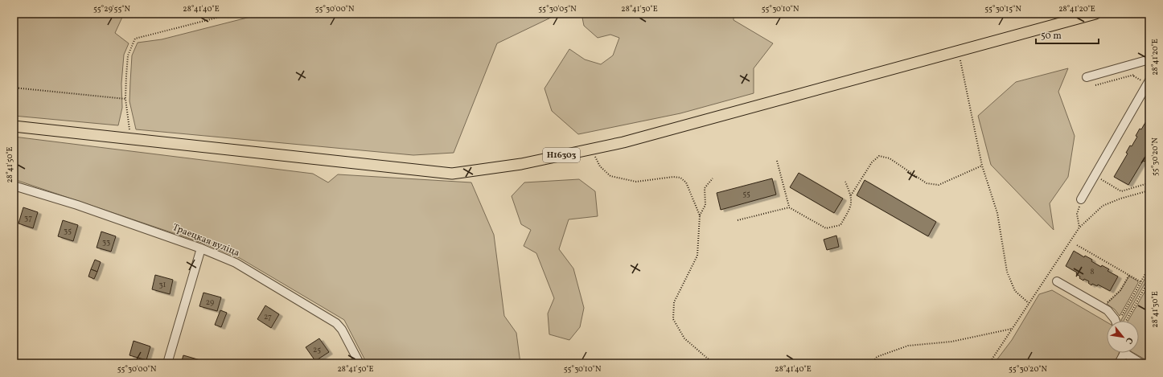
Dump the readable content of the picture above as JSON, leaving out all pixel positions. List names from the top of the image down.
{
  "streets": {
    "main road": ["Н16303"],
    "street": ["Траецкая вуліца"]
  },
  "house_numbers": [
    "55",
    "37",
    "35",
    "33",
    "8",
    "31",
    "29",
    "27",
    "25"
  ],
  "scale_bar": "50 m",
  "north": "bottom right",
  "coordinates": [
    "55°29'55\"N",
    "28°41'40\"E",
    "55°30'00\"N",
    "55°30'05\"N",
    "28°41'30\"E",
    "55°30'10\"N",
    "55°30'15\"N",
    "28°41'20\"E",
    "55°30'20\"N",
    "28°41'50\"E"
  ]
}
